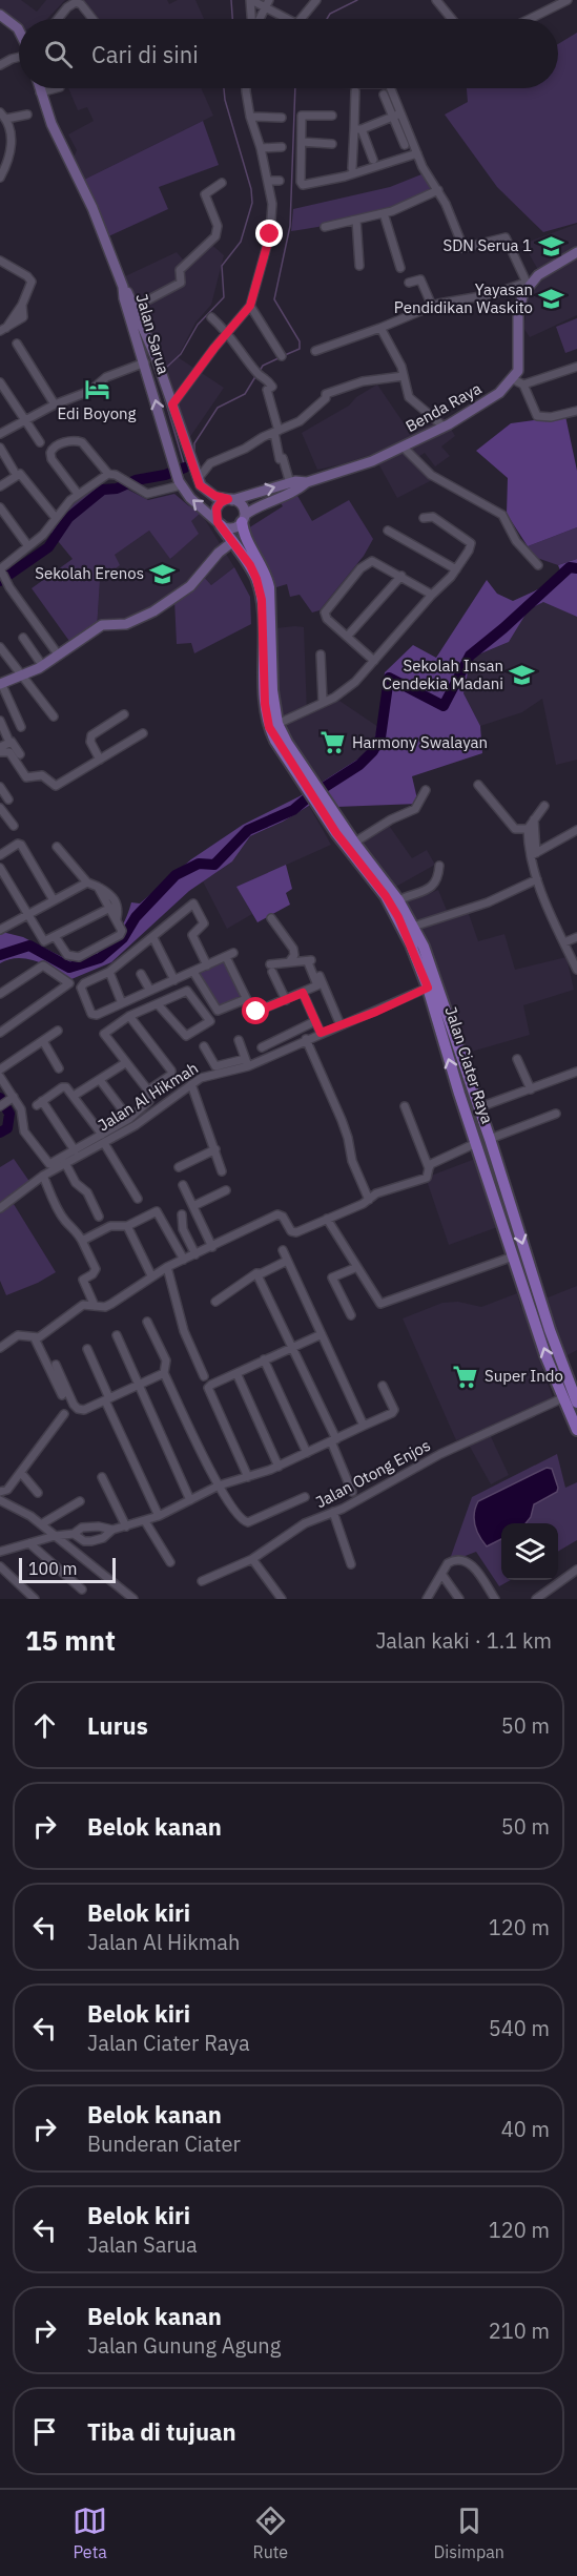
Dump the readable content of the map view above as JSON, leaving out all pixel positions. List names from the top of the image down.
{
  "streets": {
    "main road": ["Jalan Sarua", "Benda Raya", "Jalan Ciater Raya"],
    "street": ["Jalan Al Hikmah", "Jalan Otong Enjos"]
  },
  "crossings": [
    ["Jalan Sarua", "Benda Raya"],
    ["Jalan Sarua", "Jalan Ciater Raya"],
    ["Benda Raya", "Jalan Ciater Raya"],
    ["Jalan Ciater Raya", "Jalan Al Hikmah"],
    ["Jalan Ciater Raya", "Jalan Otong Enjos"]
  ],
  "places": {
    "school or university": [
      "SDN Serua 1",
      "Yayasan Pendidikan Waskito",
      "Sekolah Erenos",
      "Sekolah Insan Cendekia Madani"
    ],
    "hotel": ["Edi Boyong"],
    "supermarket": ["Harmony Swalayan", "Super Indo"]
  },
  "scale_bar": "100 m",
  "page": {
    "search": "Cari di sini",
    "scale": "100 m",
    "heading": ["15 mnt", "Jalan kaki · 1.1 km"],
    "list": [
      ["Lurus", "50 m"],
      ["Belok kanan", "50 m"],
      ["Belok kiri", "Jalan Al Hikmah", "120 m"],
      ["Belok kiri", "Jalan Ciater Raya", "540 m"],
      ["Belok kanan", "Bunderan Ciater", "40 m"],
      ["Belok kiri", "Jalan Sarua", "120 m"],
      ["Belok kanan", "Jalan Gunung Agung", "210 m"],
      "Tiba di tujuan"
    ],
    "nav": ["Peta", "Rute", "Disimpan"]
  }
}
